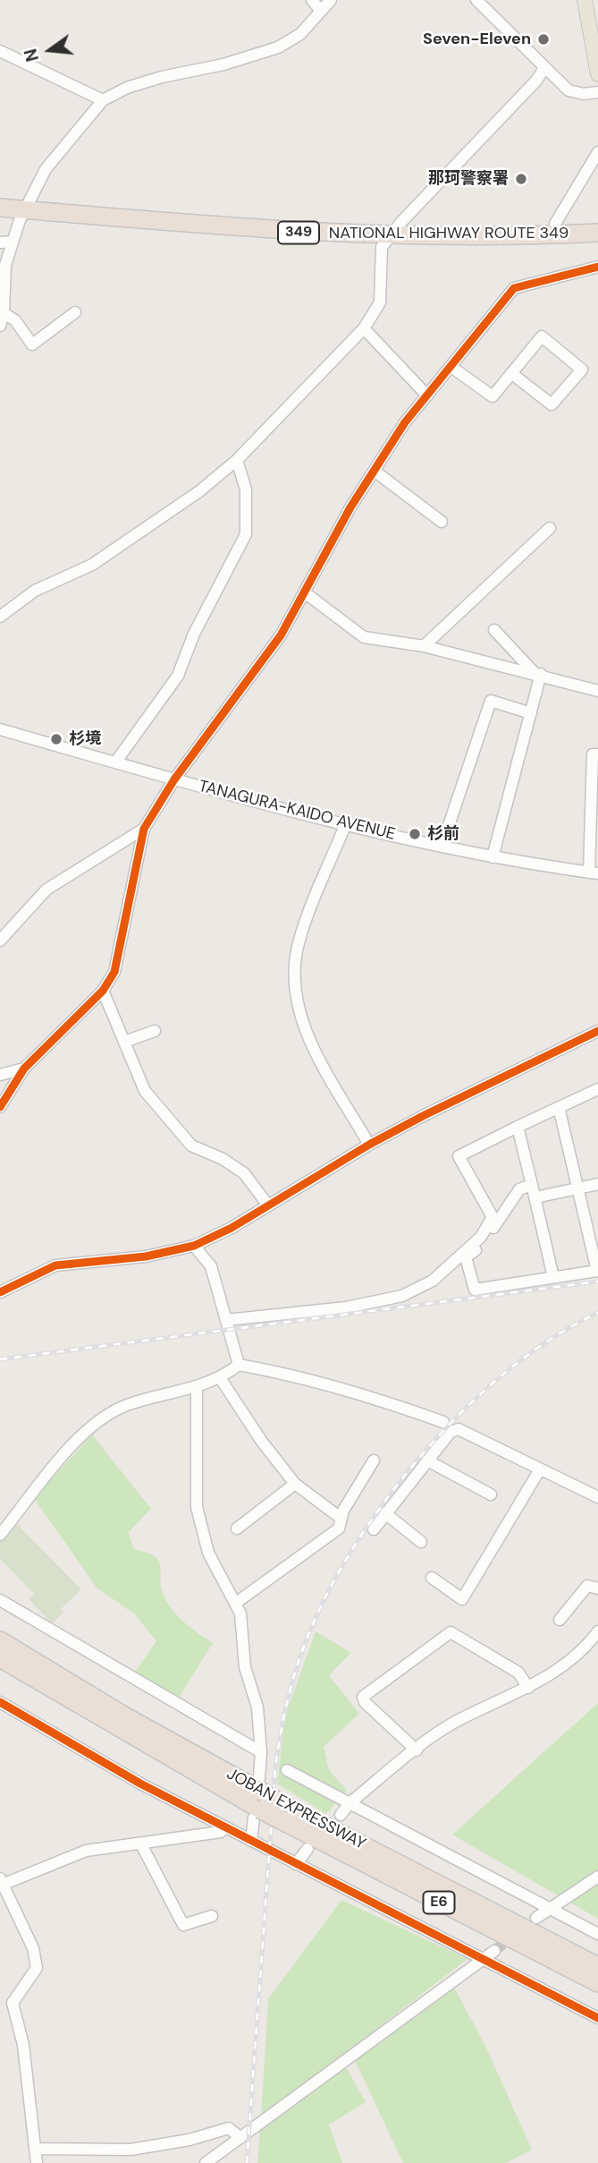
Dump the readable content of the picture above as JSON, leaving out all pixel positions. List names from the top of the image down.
{
  "streets": {
    "highway": [
      "349",
      "NATIONAL HIGHWAY ROUTE 349",
      "JOBAN EXPRESSWAY",
      "E6"
    ],
    "street": ["TANAGURA-KAIDO AVENUE"]
  },
  "places": [
    "Seven-Eleven",
    "那珂警察署",
    "杉境",
    "杉前"
  ],
  "north": "left"
}
